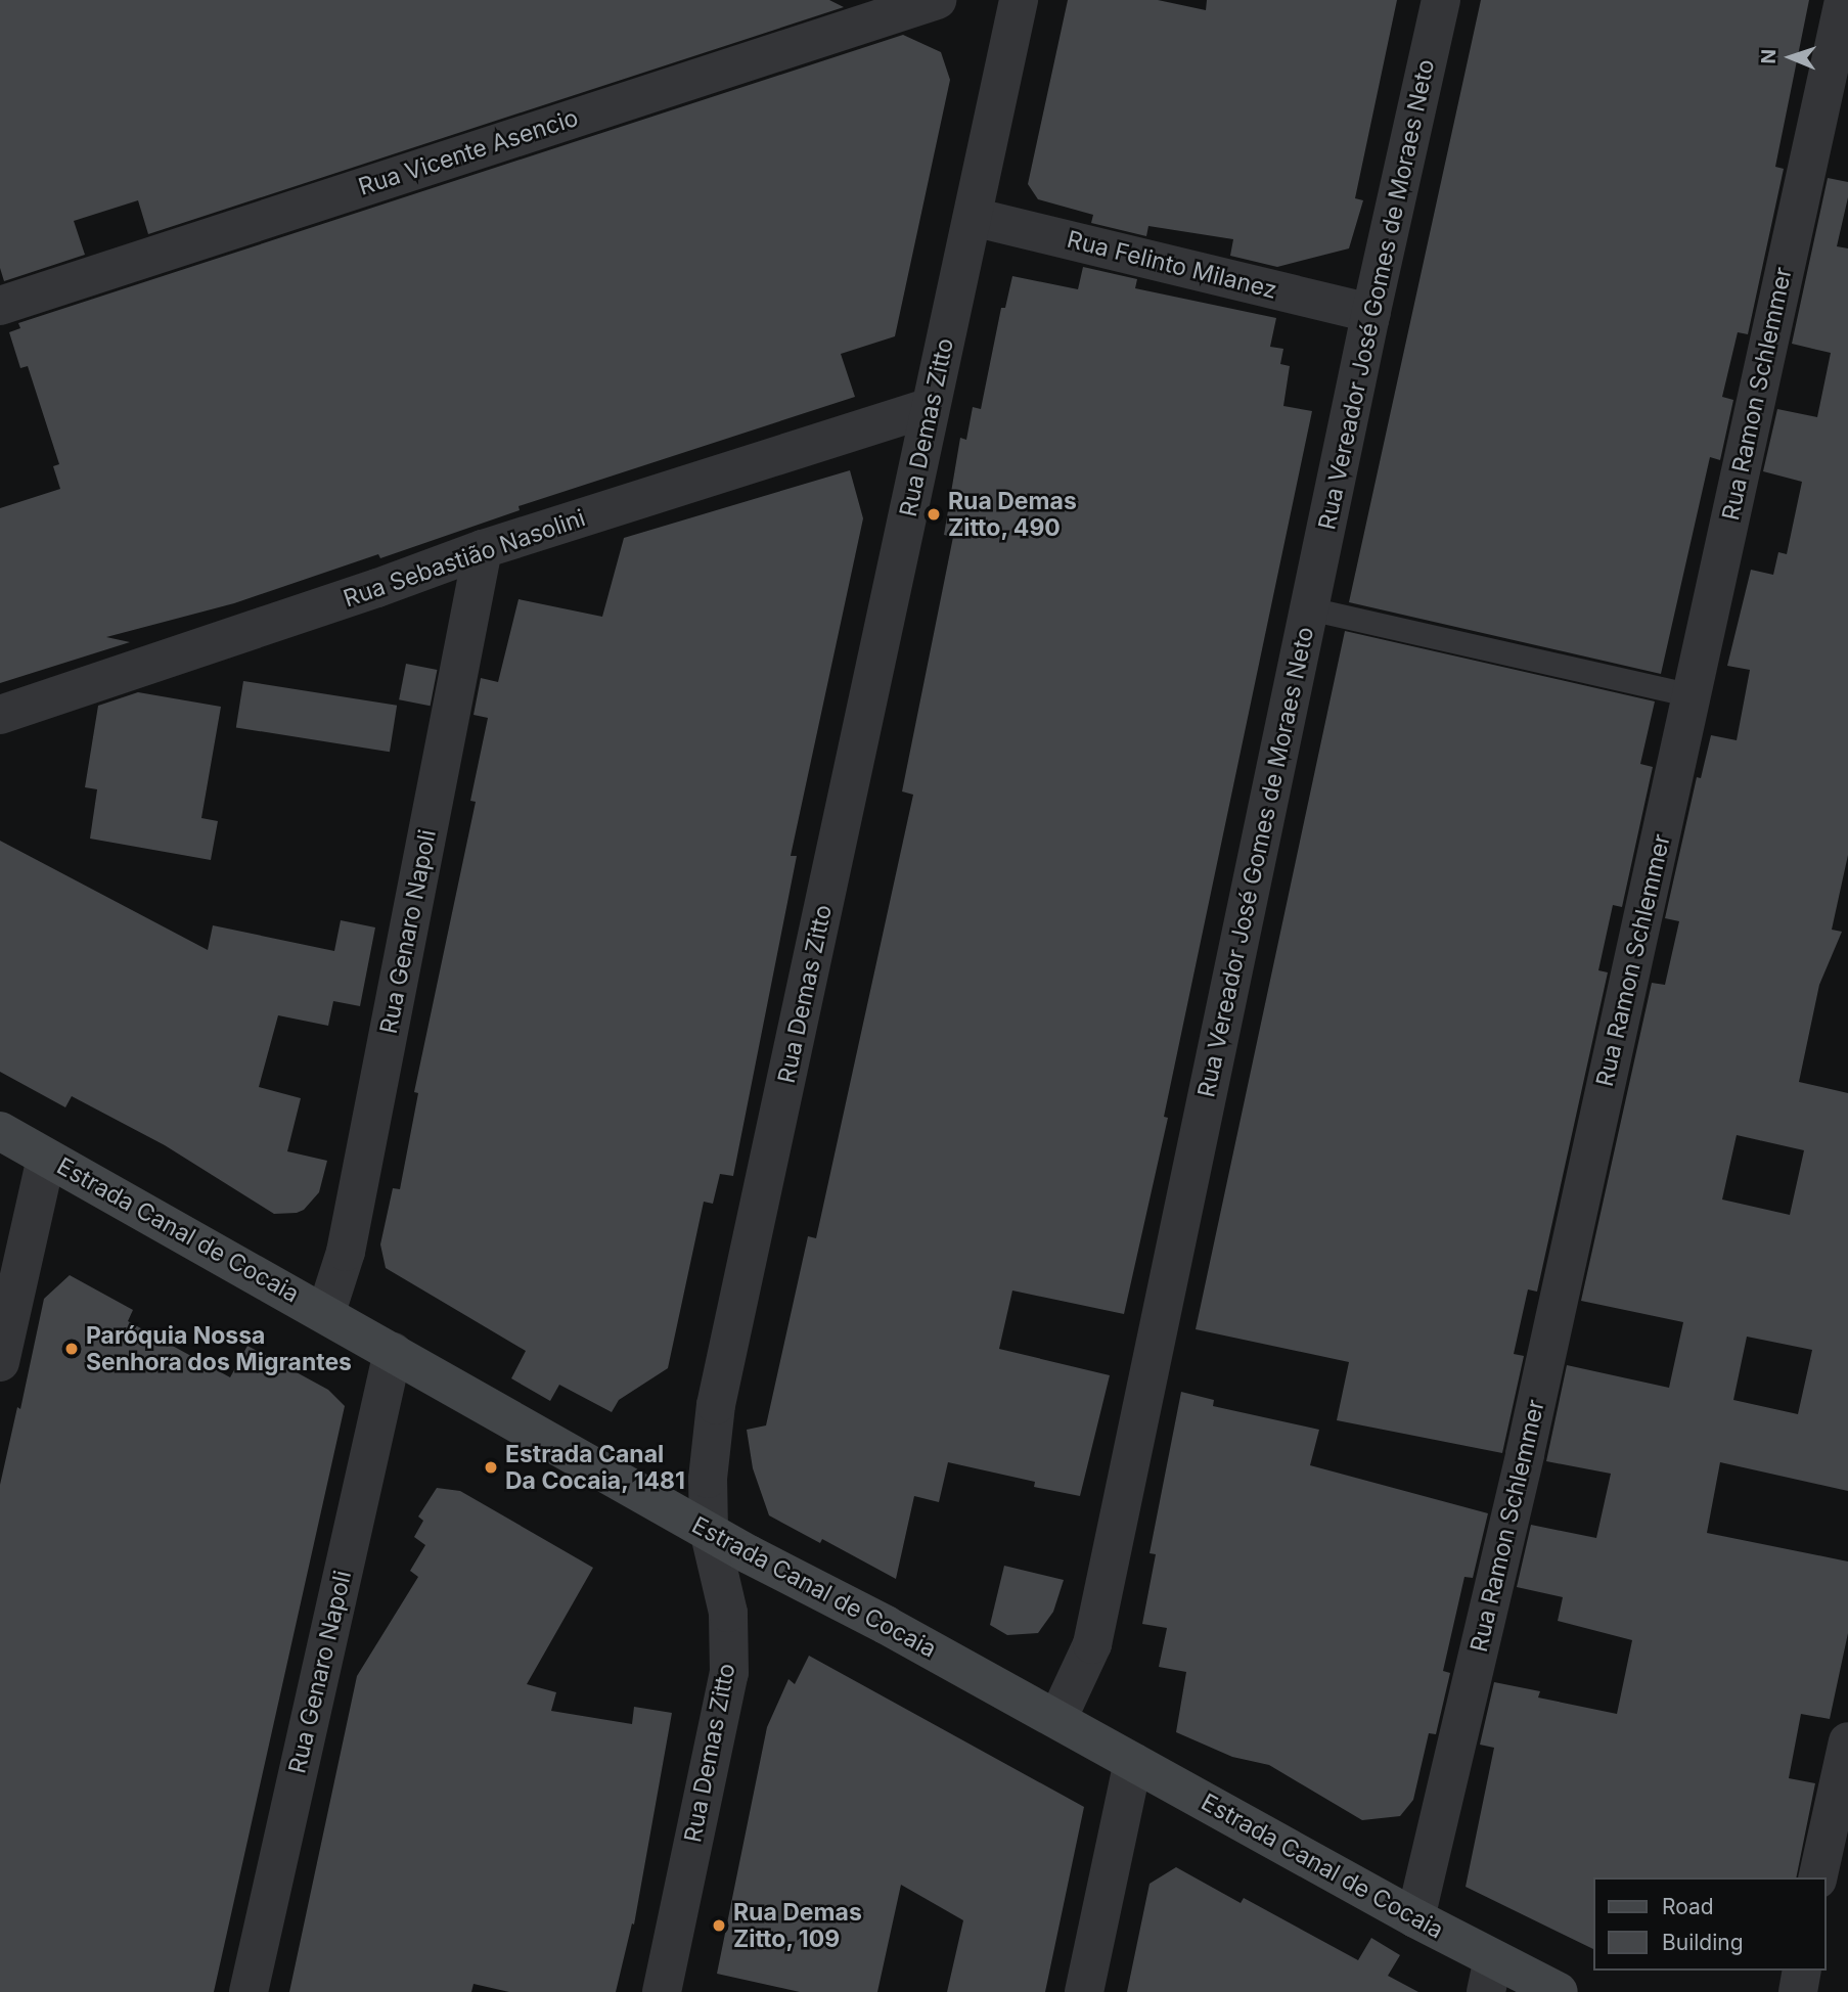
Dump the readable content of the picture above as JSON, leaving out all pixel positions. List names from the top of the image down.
{
  "streets": {
    "main road": ["Estrada Canal de Cocaia"],
    "street": [
      "Rua Vicente Asencio",
      "Rua Felinto Milanez",
      "Rua Vereador José Gomes de Moraes Neto",
      "Rua Ramon Schlemmer",
      "Rua Demas Zitto",
      "Rua Sebastião Nasolini",
      "Rua Genaro Napoli"
    ]
  },
  "crossings": [
    ["Rua Felinto Milanez", "Rua Vereador José Gomes de Moraes Neto"],
    ["Rua Felinto Milanez", "Rua Demas Zitto"],
    ["Rua Vereador José Gomes de Moraes Neto", "Estrada Canal de Cocaia"],
    ["Rua Ramon Schlemmer", "Estrada Canal de Cocaia"],
    ["Rua Demas Zitto", "Rua Sebastião Nasolini"],
    ["Rua Demas Zitto", "Estrada Canal de Cocaia"],
    ["Rua Sebastião Nasolini", "Rua Genaro Napoli"],
    ["Rua Genaro Napoli", "Estrada Canal de Cocaia"]
  ],
  "places": [
    "Rua Demas Zitto, 490",
    "Paróquia Nossa Senhora dos Migrantes",
    "Estrada Canal Da Cocaia, 1481",
    "Rua Demas Zitto, 109"
  ],
  "legend": ["Road", "Building"],
  "north": "left"
}
